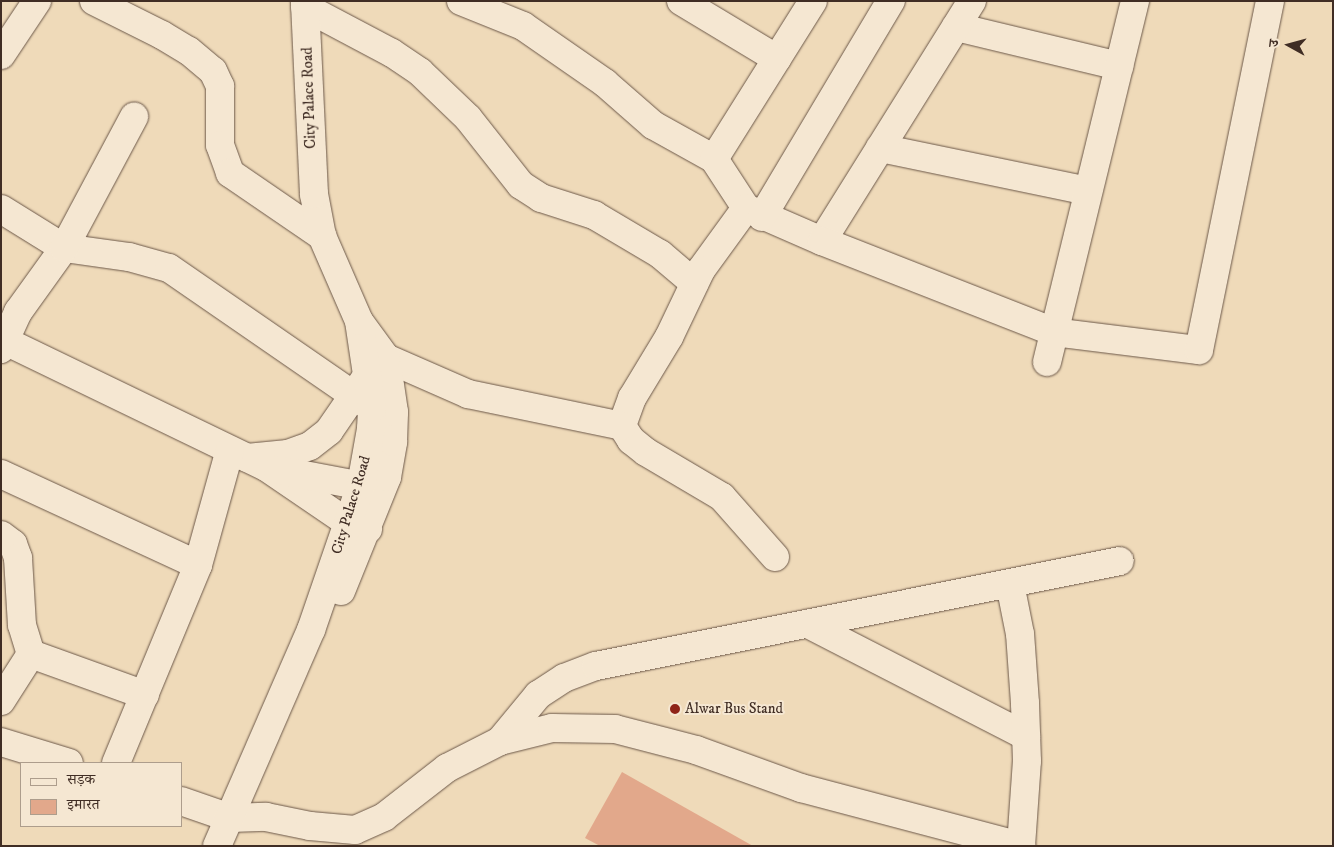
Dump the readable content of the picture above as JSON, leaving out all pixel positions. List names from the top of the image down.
{
  "streets": {
    "street": ["City Palace Road"]
  },
  "places": ["Alwar Bus Stand"],
  "legend": ["सड़क", "इमारत"],
  "north": "left"
}
